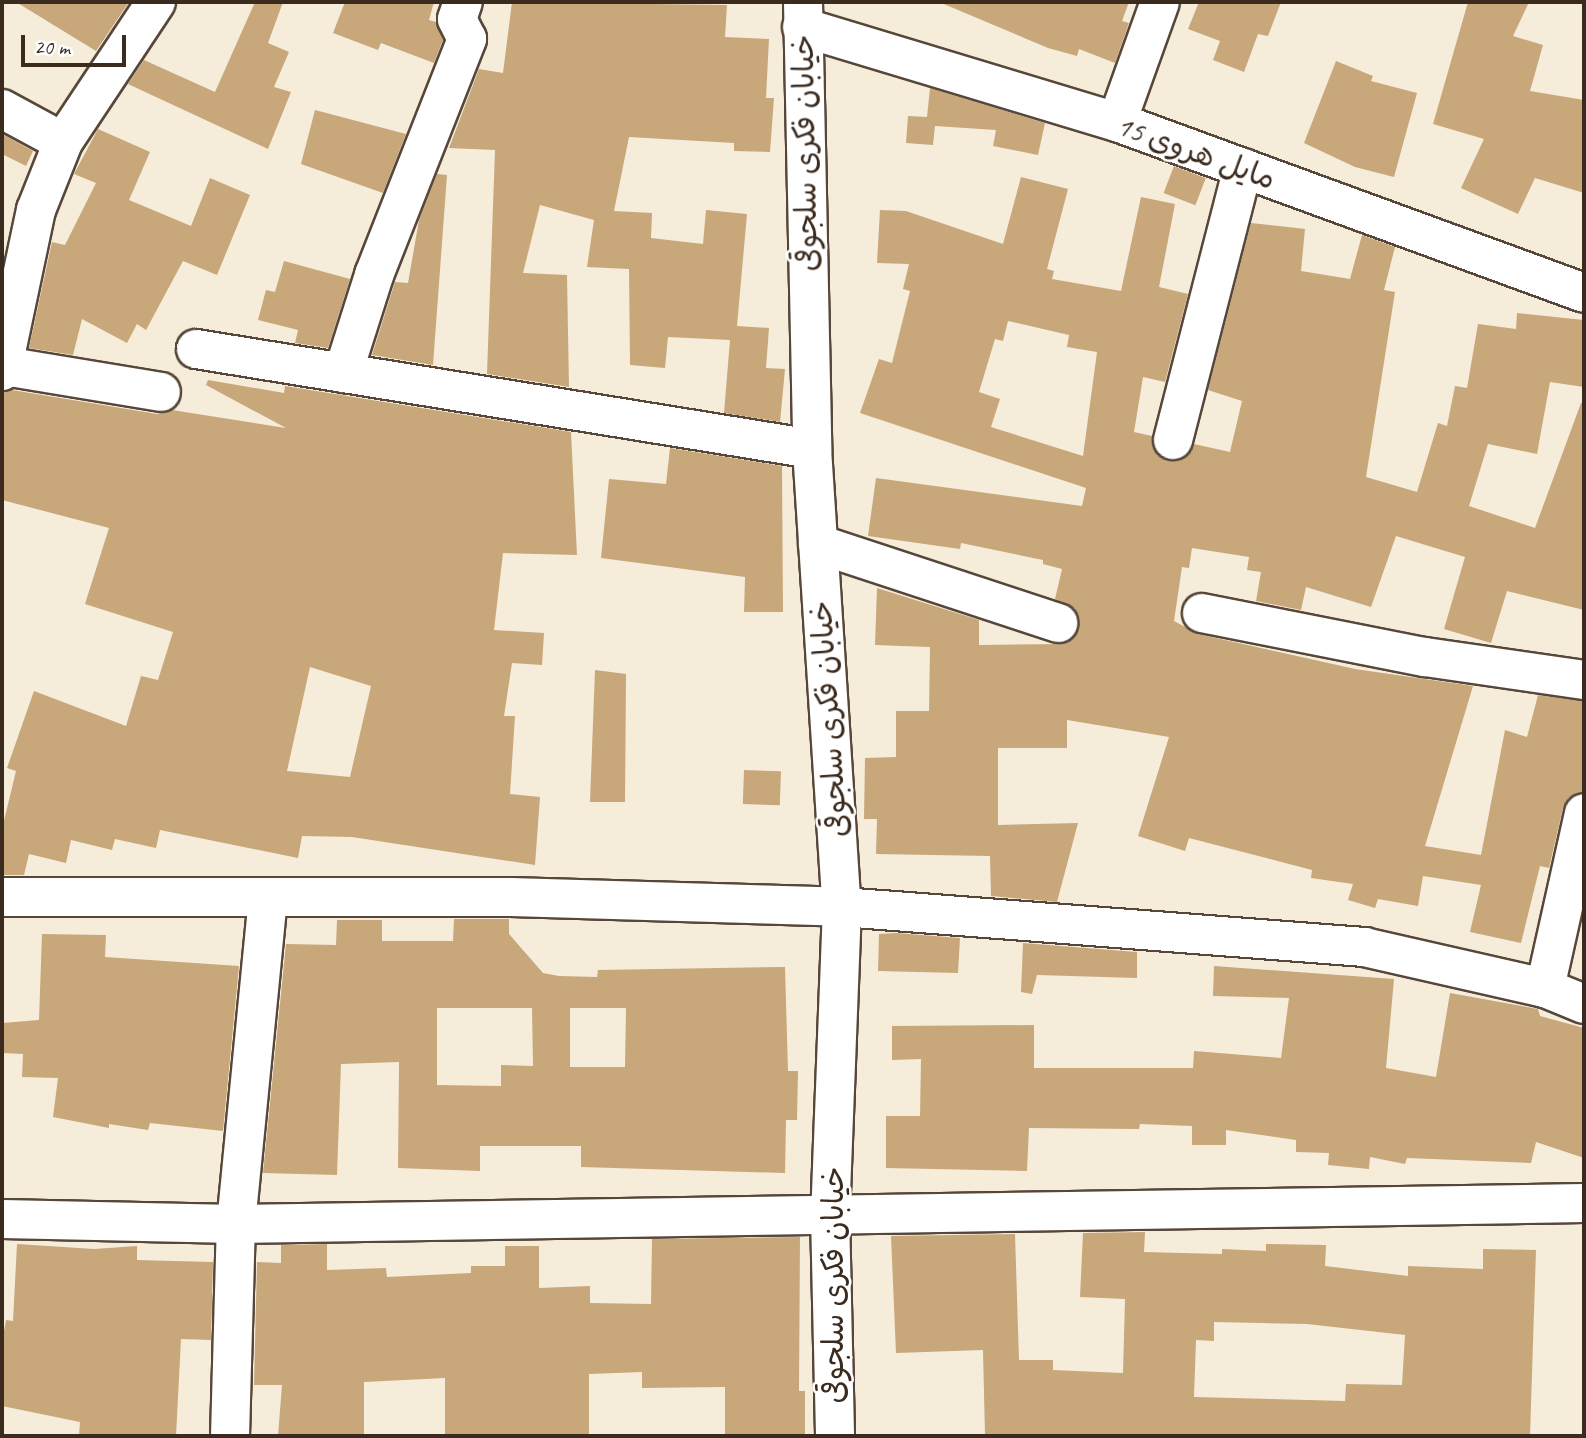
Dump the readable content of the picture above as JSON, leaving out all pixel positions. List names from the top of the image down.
{
  "streets": {
    "street": ["مایل هروی 15", "خیابان فکری سلجوقی"]
  },
  "crossings": [
    ["مایل هروی 15", "خیابان فکری سلجوقی"]
  ],
  "scale_bar": "20 m"
}
